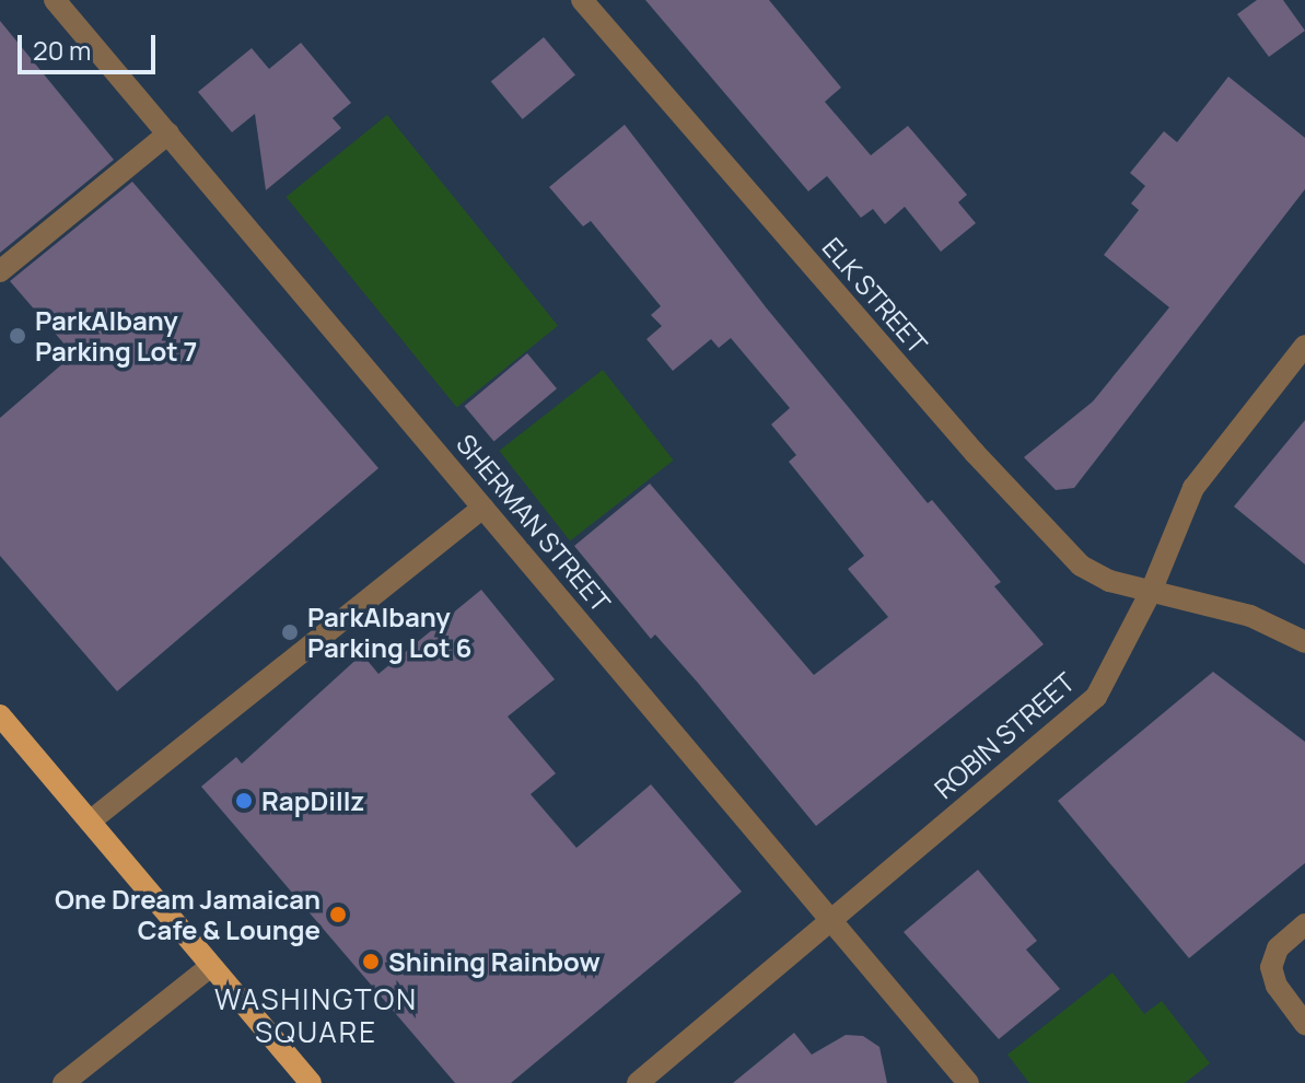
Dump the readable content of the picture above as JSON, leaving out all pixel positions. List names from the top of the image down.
{
  "streets": {
    "street": ["ELK STREET", "SHERMAN STREET", "ROBIN STREET"]
  },
  "crossings": [
    ["ELK STREET", "ROBIN STREET"],
    ["SHERMAN STREET", "ROBIN STREET"]
  ],
  "districts": ["WASHINGTON SQUARE"],
  "places": [
    "ParkAlbany Parking Lot 7",
    "ParkAlbany Parking Lot 6",
    "RapDillz",
    "One Dream Jamaican Cafe & Lounge",
    "Shining Rainbow"
  ],
  "scale_bar": "20 m"
}
